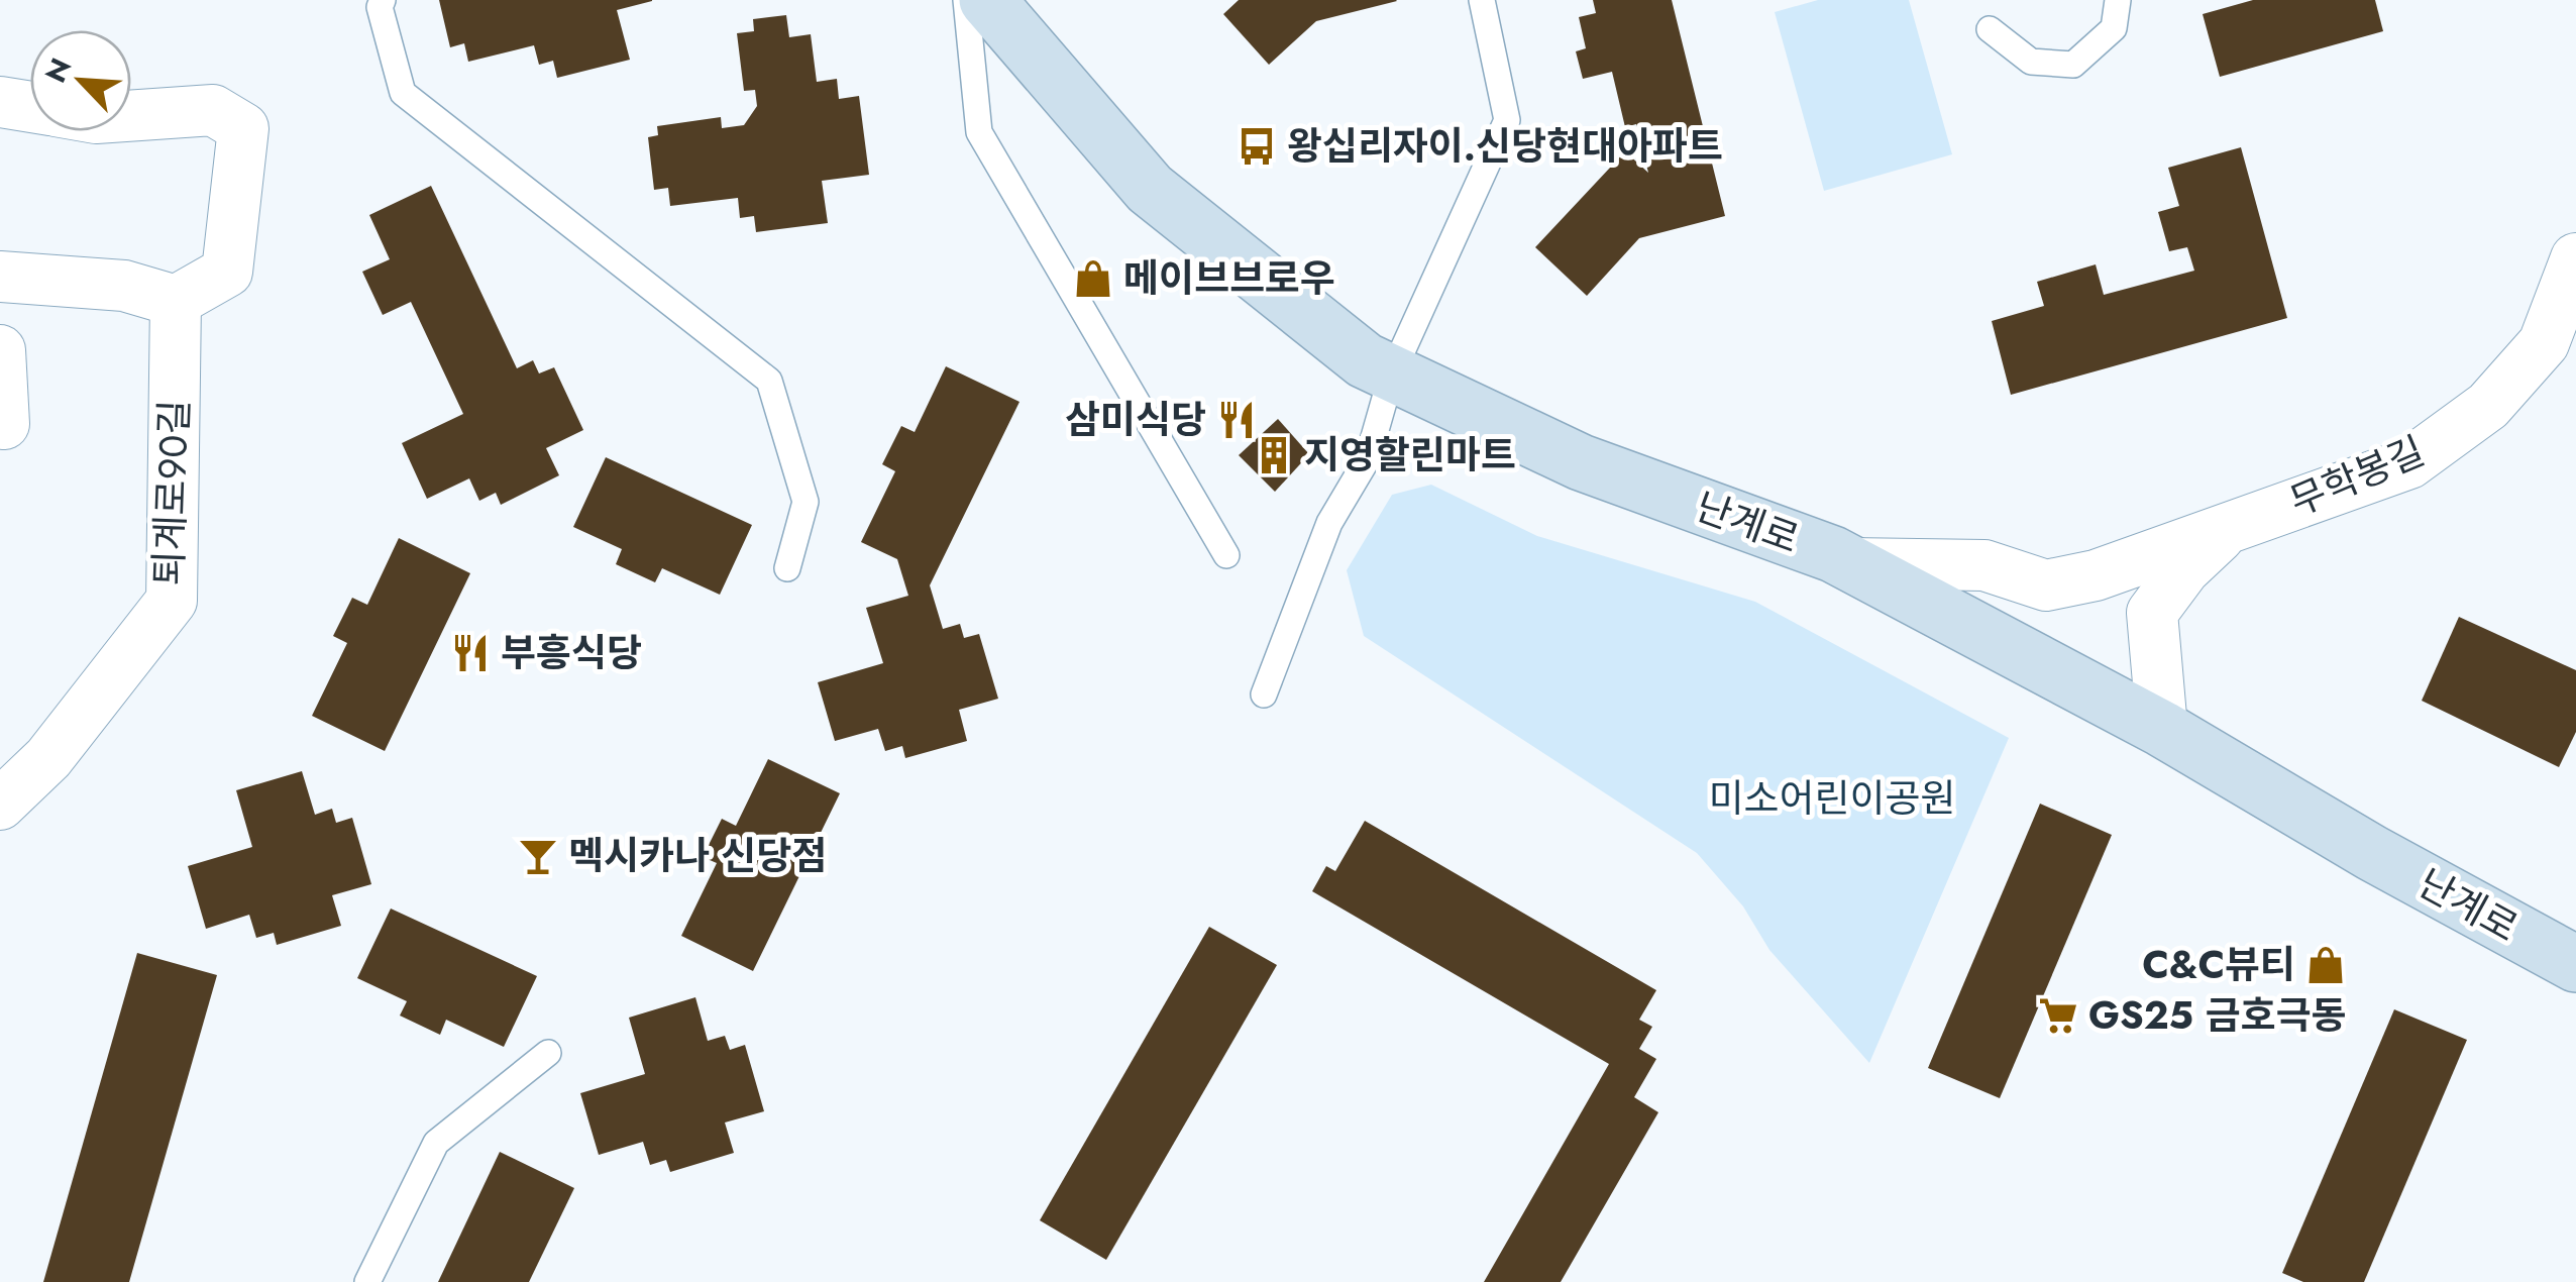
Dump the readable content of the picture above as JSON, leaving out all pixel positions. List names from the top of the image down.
{
  "streets": {
    "main road": ["난계로"],
    "street": ["무학봉길", "퇴계로90길"]
  },
  "crossings": [
    ["무학봉길", "난계로"]
  ],
  "parks": ["미소어린이공원"],
  "places": {
    "bus stop": ["왕십리자이.신당현대아파트"],
    "shop": ["메이브브로우", "C&C뷰티"],
    "restaurant": ["삼미식당", "부흥식당"],
    "building": ["지영할린마트"],
    "bar": ["멕시카나 신당점"],
    "supermarket": ["GS25 금호극동"]
  },
  "north": "top left"
}
